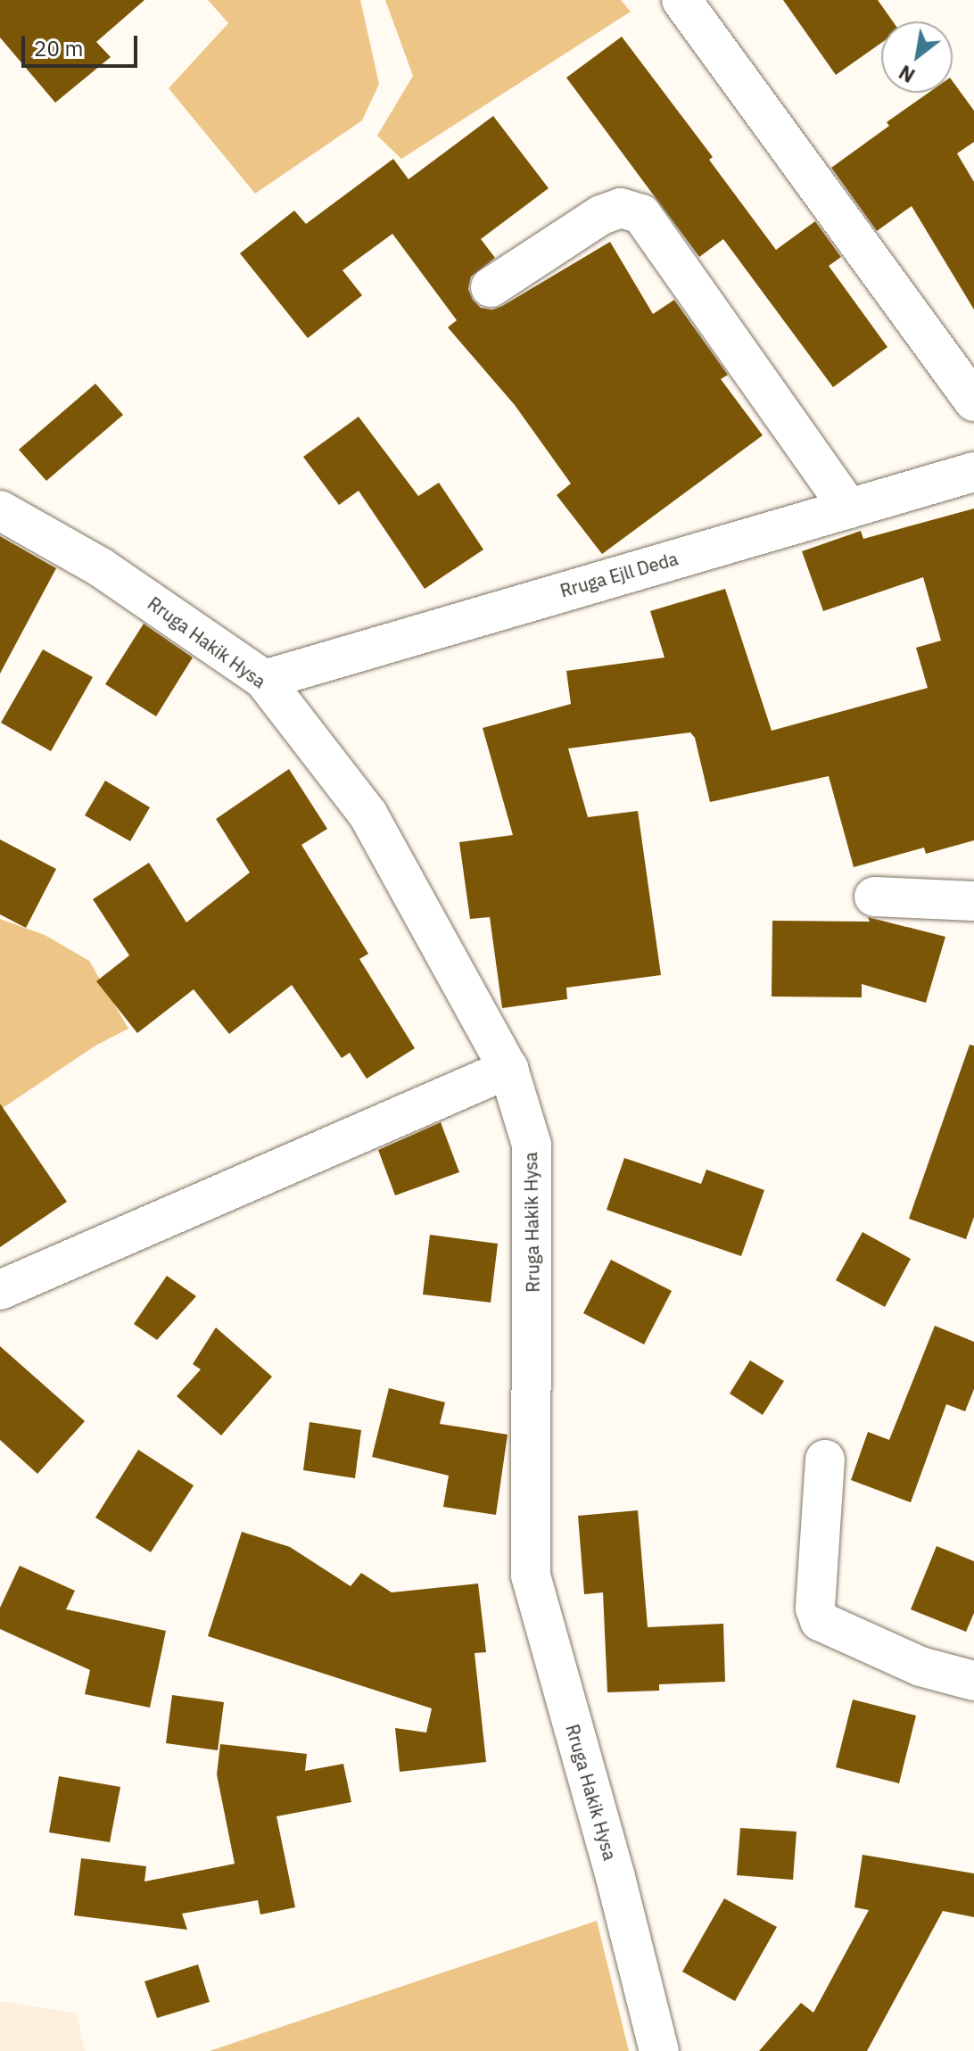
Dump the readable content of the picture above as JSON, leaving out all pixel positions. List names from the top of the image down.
{
  "streets": {
    "street": ["Rruga Ejll Deda", "Rruga Hakik Hysa"]
  },
  "crossings": [
    ["Rruga Ejll Deda", "Rruga Hakik Hysa"]
  ],
  "scale_bar": "20 m",
  "north": "bottom left"
}
